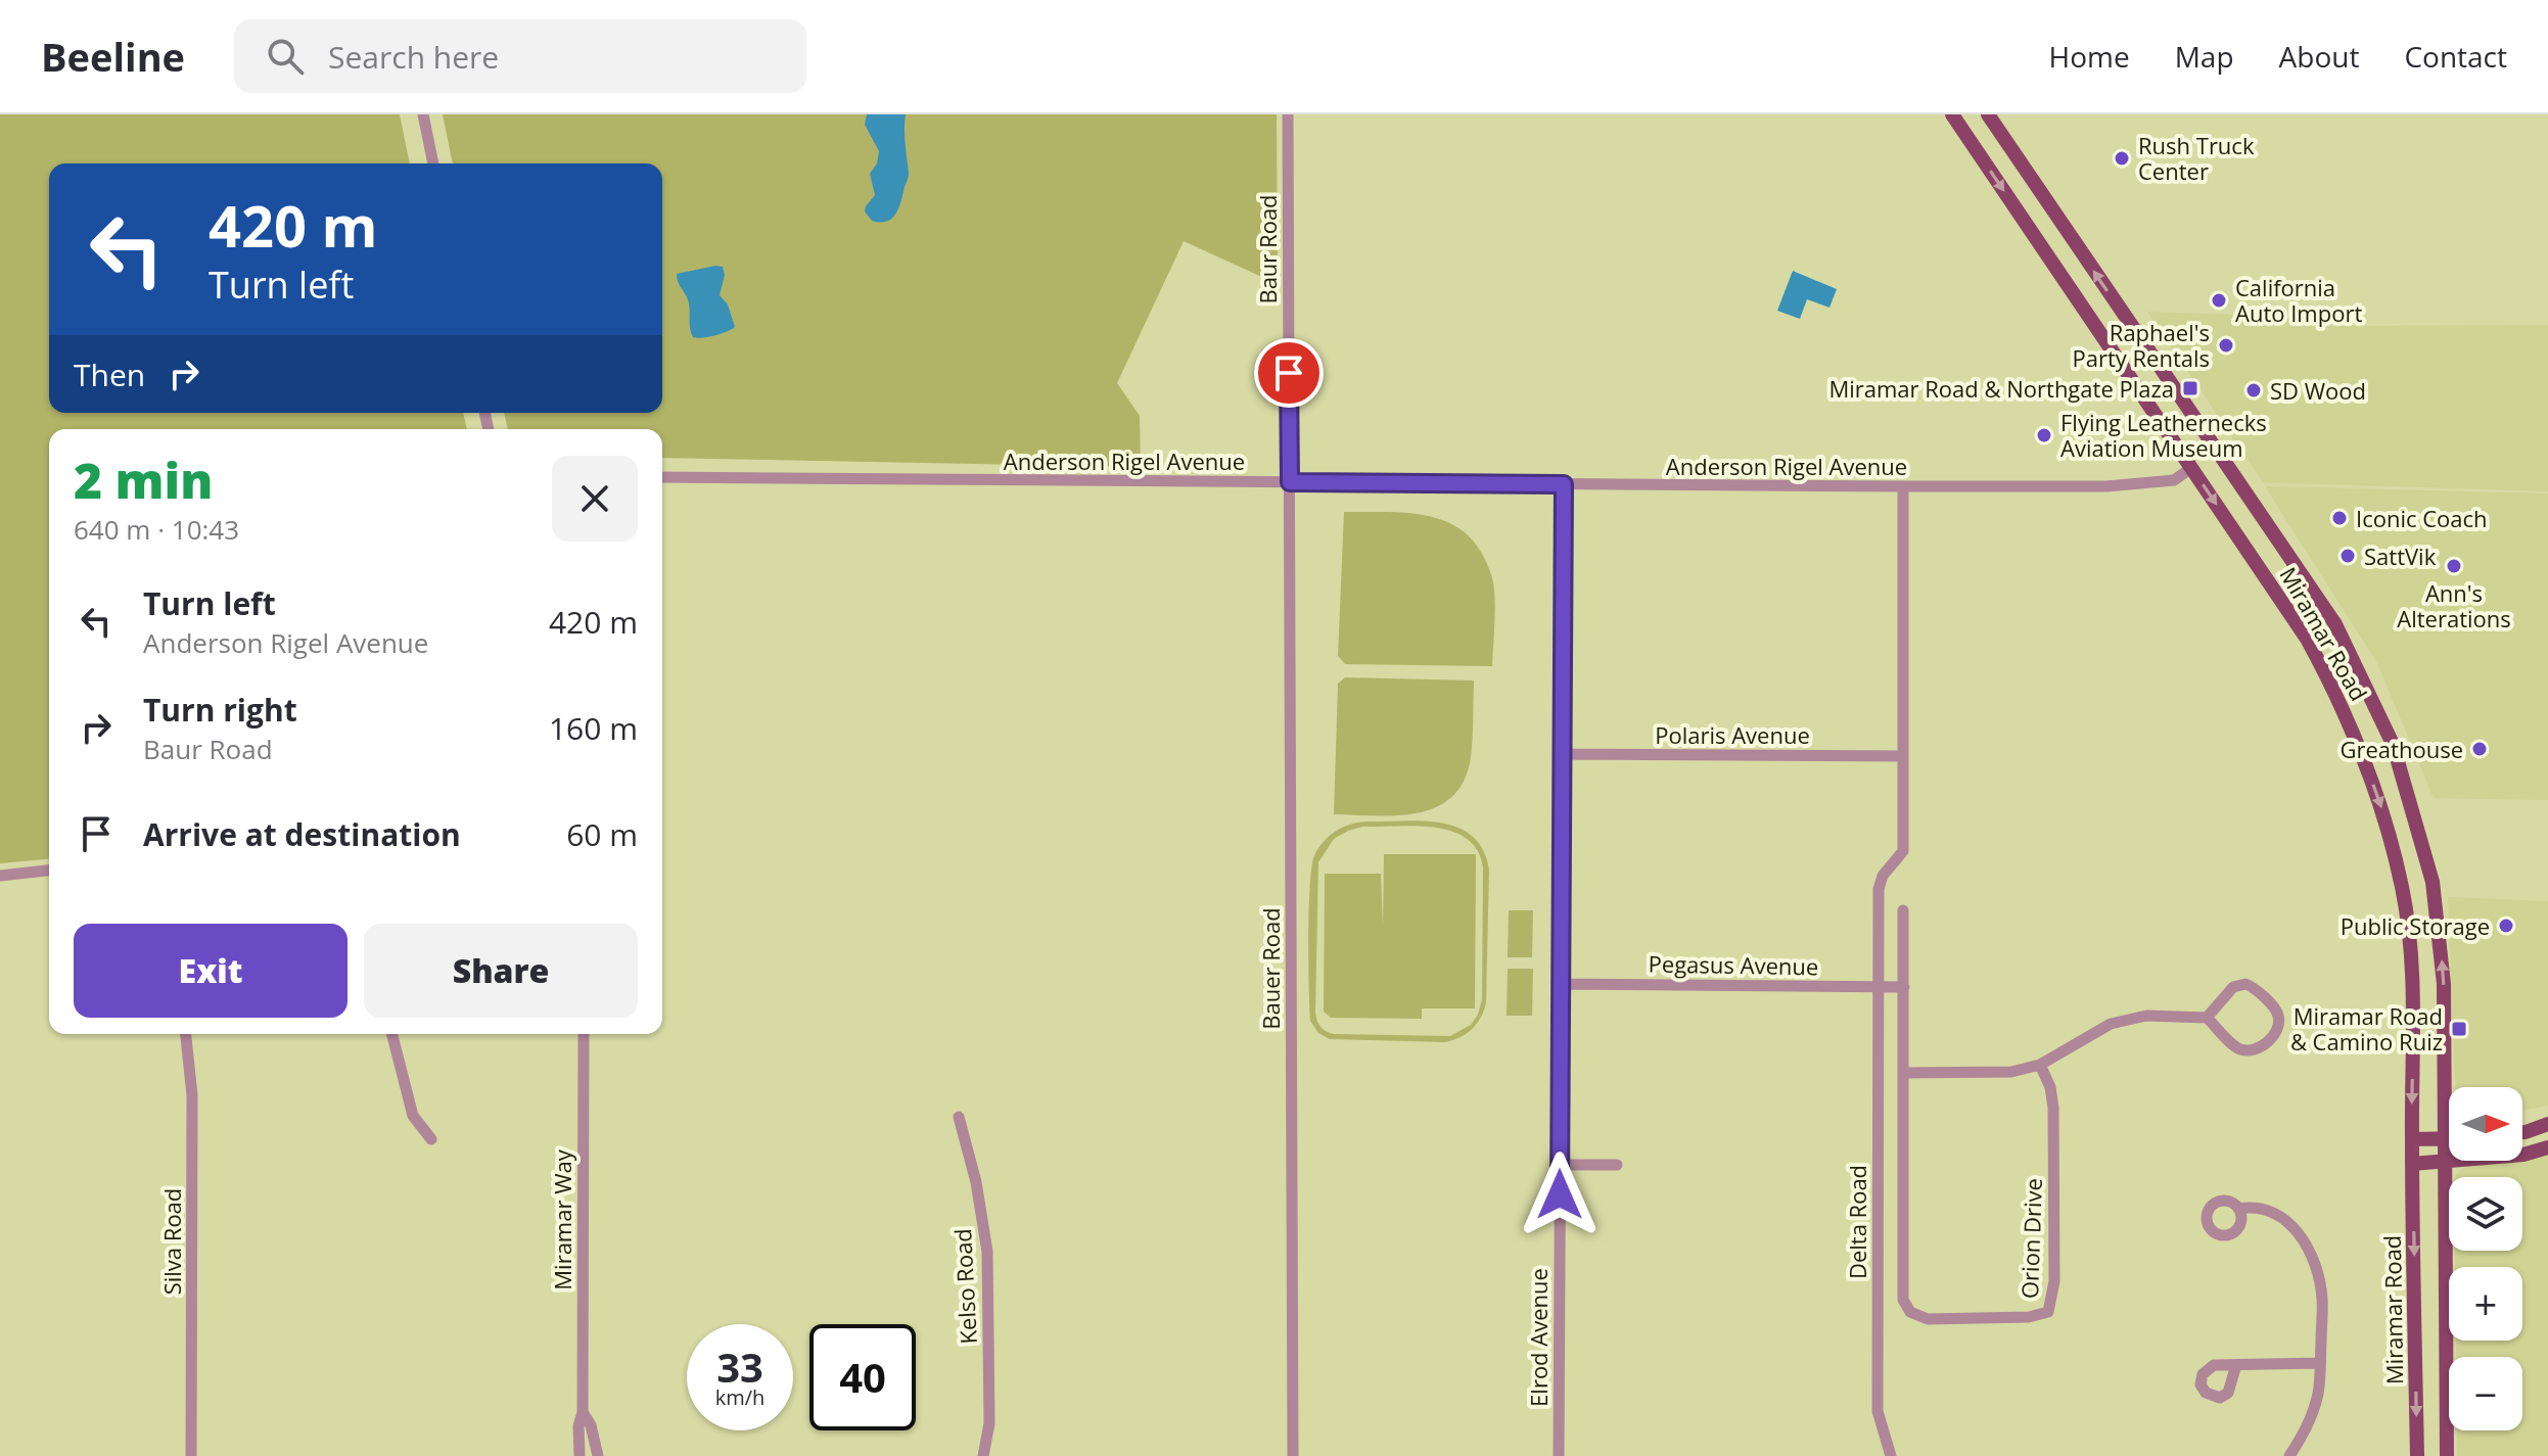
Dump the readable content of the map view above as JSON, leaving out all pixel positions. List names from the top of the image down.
{
  "streets": {
    "main road": ["Miramar Road"],
    "street": [
      "Baur Road",
      "Anderson Rigel Avenue",
      "Polaris Avenue",
      "Pegasus Avenue",
      "Bauer Road",
      "Miramar Way",
      "Delta Road",
      "Orion Drive",
      "Silva Road",
      "Kelso Road",
      "Elrod Avenue"
    ]
  },
  "crossings": [
    ["Baur Road", "Anderson Rigel Avenue"],
    ["Baur Road", "Bauer Road"],
    ["Anderson Rigel Avenue", "Miramar Road"],
    ["Anderson Rigel Avenue", "Bauer Road"],
    ["Anderson Rigel Avenue", "Elrod Avenue"],
    ["Polaris Avenue", "Delta Road"],
    ["Polaris Avenue", "Elrod Avenue"],
    ["Pegasus Avenue", "Delta Road"],
    ["Pegasus Avenue", "Elrod Avenue"],
    ["Delta Road", "Orion Drive"]
  ],
  "places": {
    "other": [
      "Rush Truck Center",
      "California Auto Import",
      "Raphael's Party Rentals",
      "SD Wood",
      "Flying Leathernecks Aviation Museum",
      "Iconic Coach",
      "SattVik",
      "Ann's Alterations",
      "Greathouse",
      "Public Storage"
    ],
    "transit": ["Miramar Road & Northgate Plaza", "Miramar Road & Camino Ruiz"]
  },
  "north": "right",
  "page": {
    "header": "Beeline",
    "search": "Search here",
    "nav": [
      "Home",
      "Map",
      "About",
      "Contact"
    ],
    "turn": ["420 m", "Turn left"],
    "then": "Then",
    "heading": ["2 min", "640 m · 10:43"],
    "list": [
      {
        "name": "Turn left",
        "note": "Anderson Rigel Avenue",
        "value": "420 m"
      },
      {
        "name": "Turn right",
        "note": "Baur Road",
        "value": "160 m"
      },
      {
        "name": "Arrive at destination",
        "value": "60 m"
      }
    ],
    "buttons": ["Exit", "Share"],
    "map_buttons": ["+", "−"],
    "speed": "33 km/h",
    "limit": "40"
  }
}
